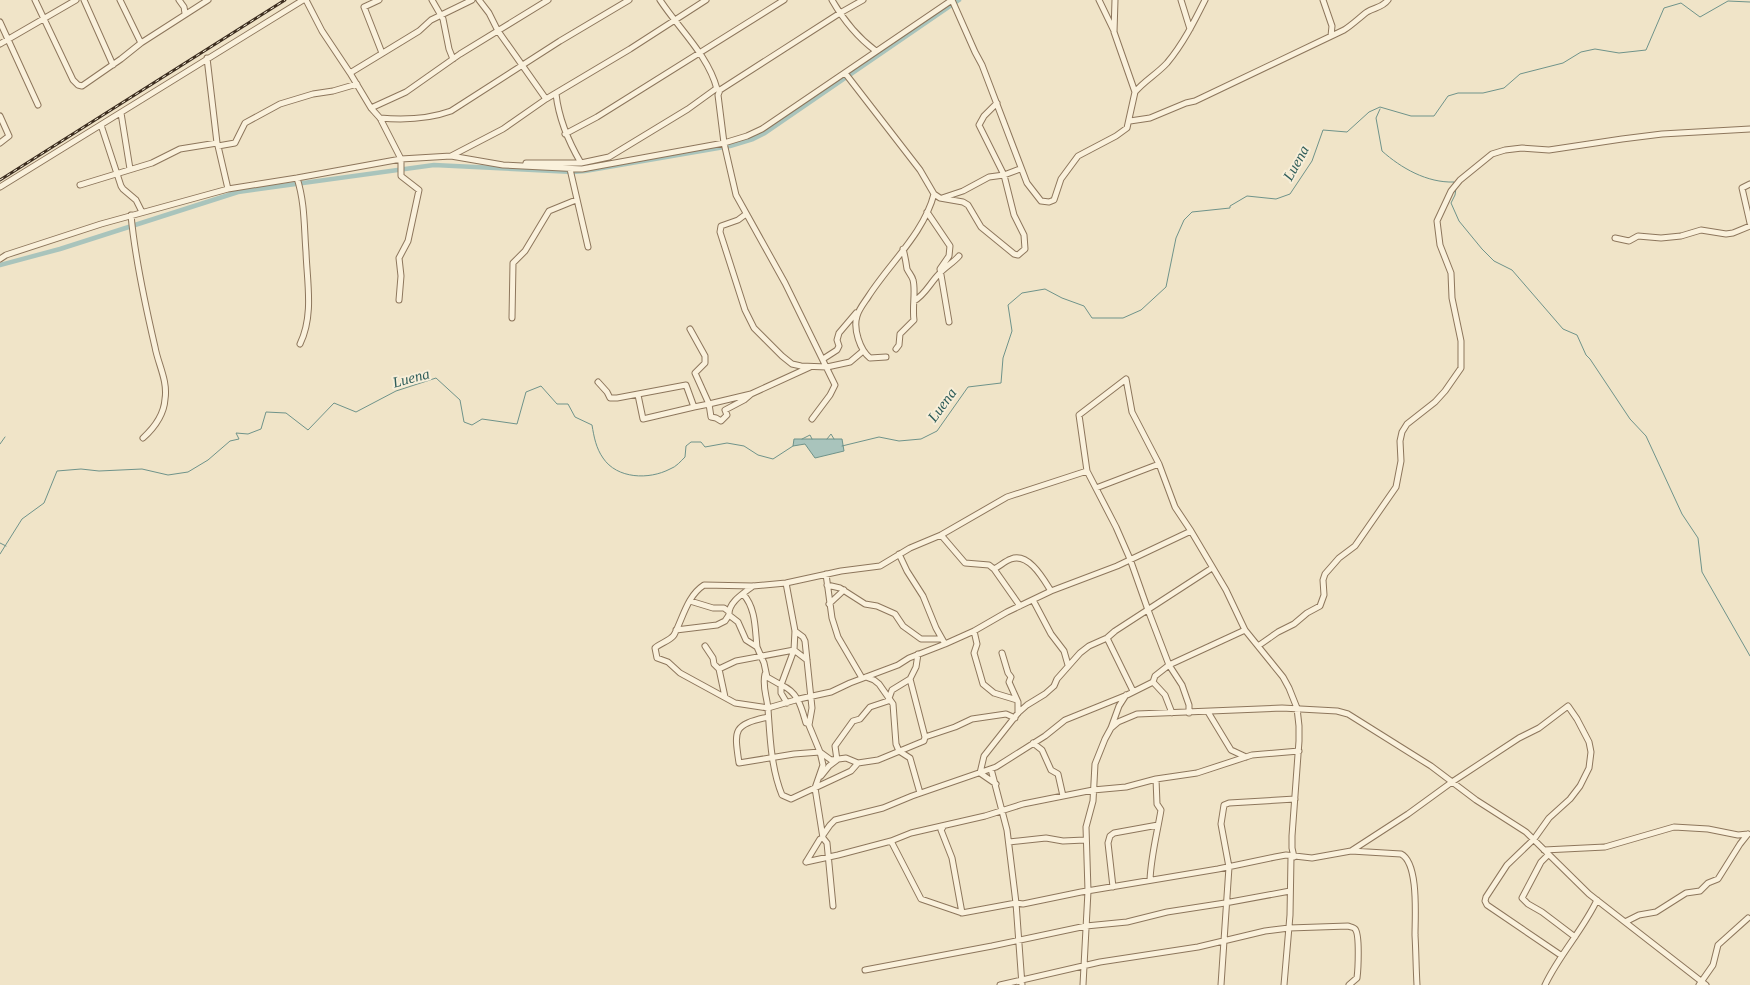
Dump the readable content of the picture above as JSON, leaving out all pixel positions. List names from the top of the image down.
{
  "water": ["Luena"]
}
